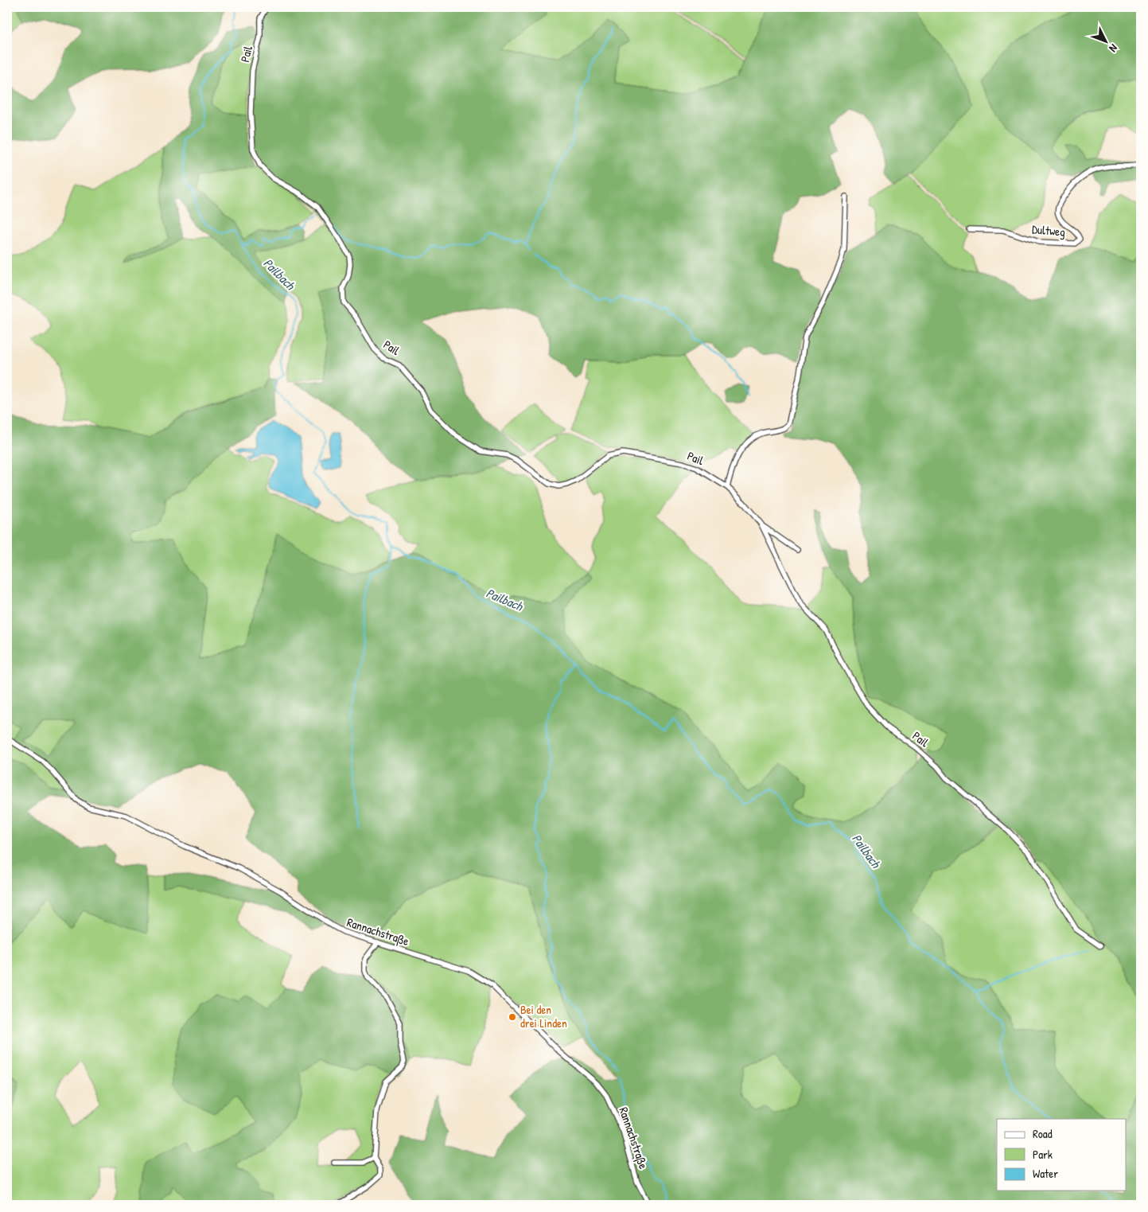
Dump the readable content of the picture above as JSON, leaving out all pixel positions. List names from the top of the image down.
{
  "streets": {
    "street": ["Pail", "Dultweg", "Rannachstraße"]
  },
  "water": ["Pailbach"],
  "places": ["Bei den drei Linden"],
  "legend": ["Road", "Park", "Water"],
  "north": "bottom right"
}
